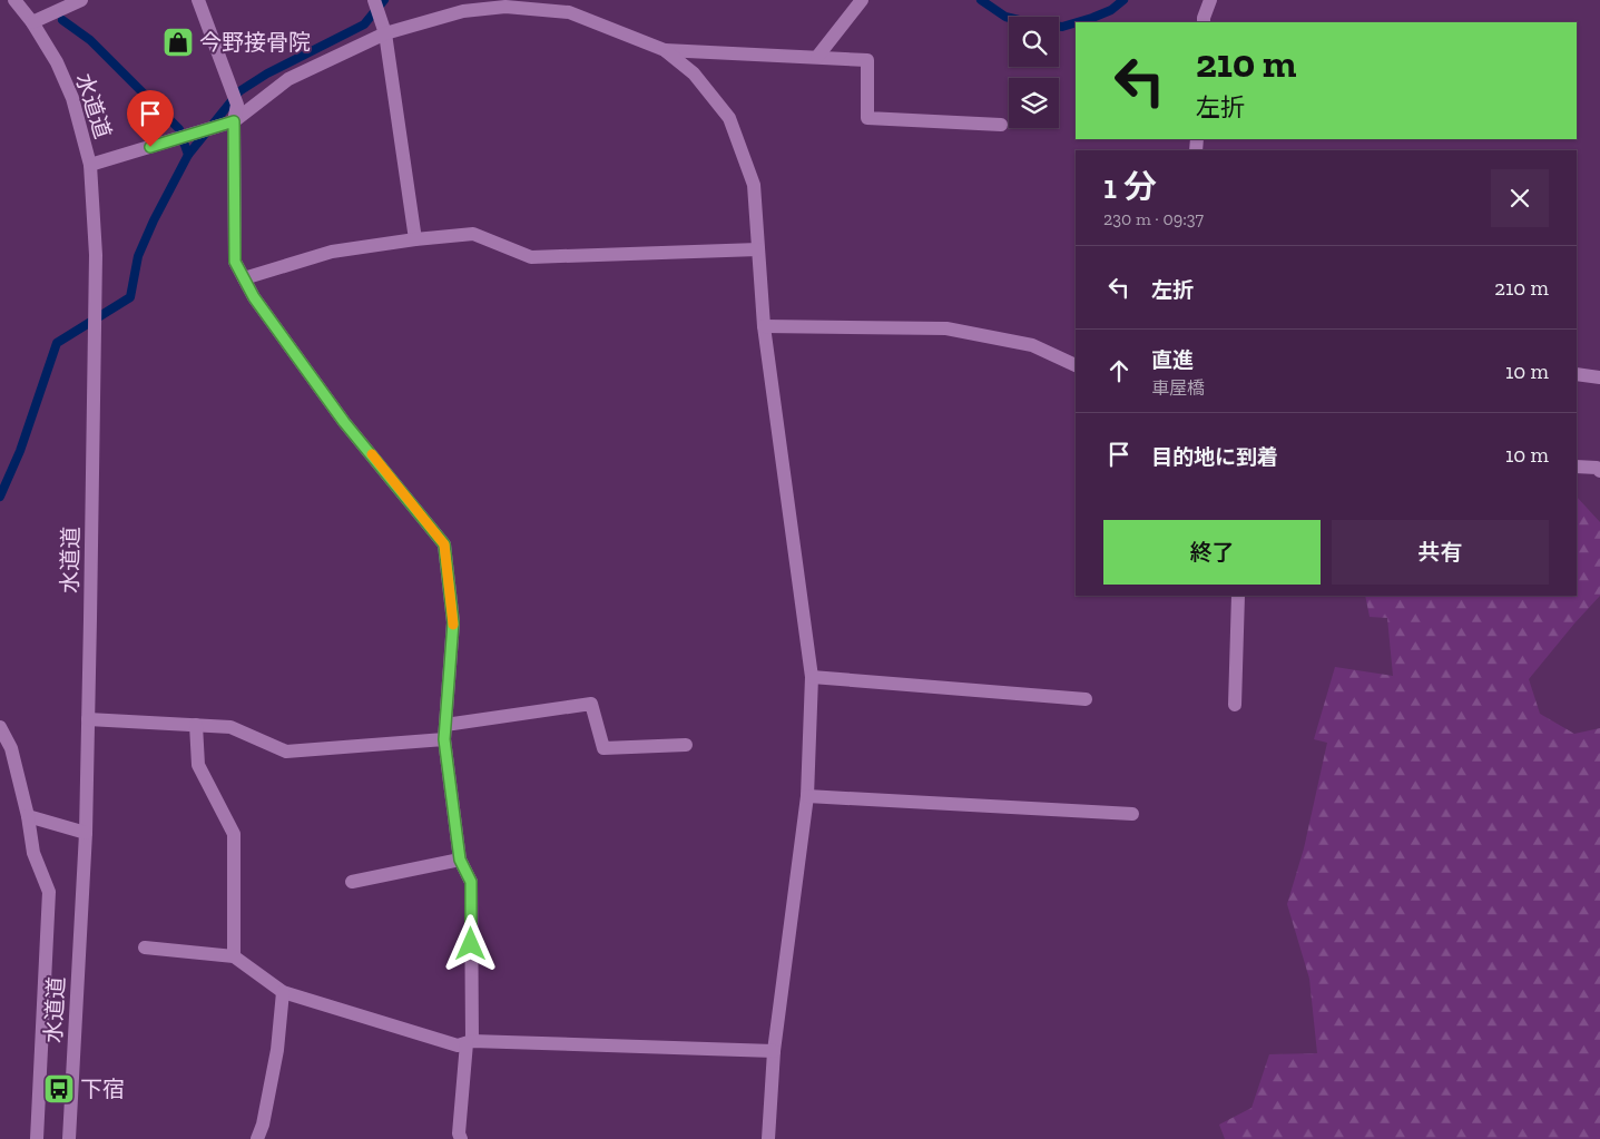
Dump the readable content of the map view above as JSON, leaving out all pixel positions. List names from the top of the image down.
{
  "streets": {
    "street": ["水道道"]
  },
  "places": {
    "shop": ["今野接骨院"],
    "bus stop": ["下宿"]
  },
  "page": {
    "turn": ["210 m", "左折"],
    "heading": ["1 分", "230 m · 09:37"],
    "list": [
      {
        "name": "左折",
        "value": "210 m"
      },
      {
        "name": "直進",
        "note": "車屋橋",
        "value": "10 m"
      },
      {
        "name": "目的地に到着",
        "value": "10 m"
      }
    ],
    "buttons": ["終了", "共有"]
  }
}
